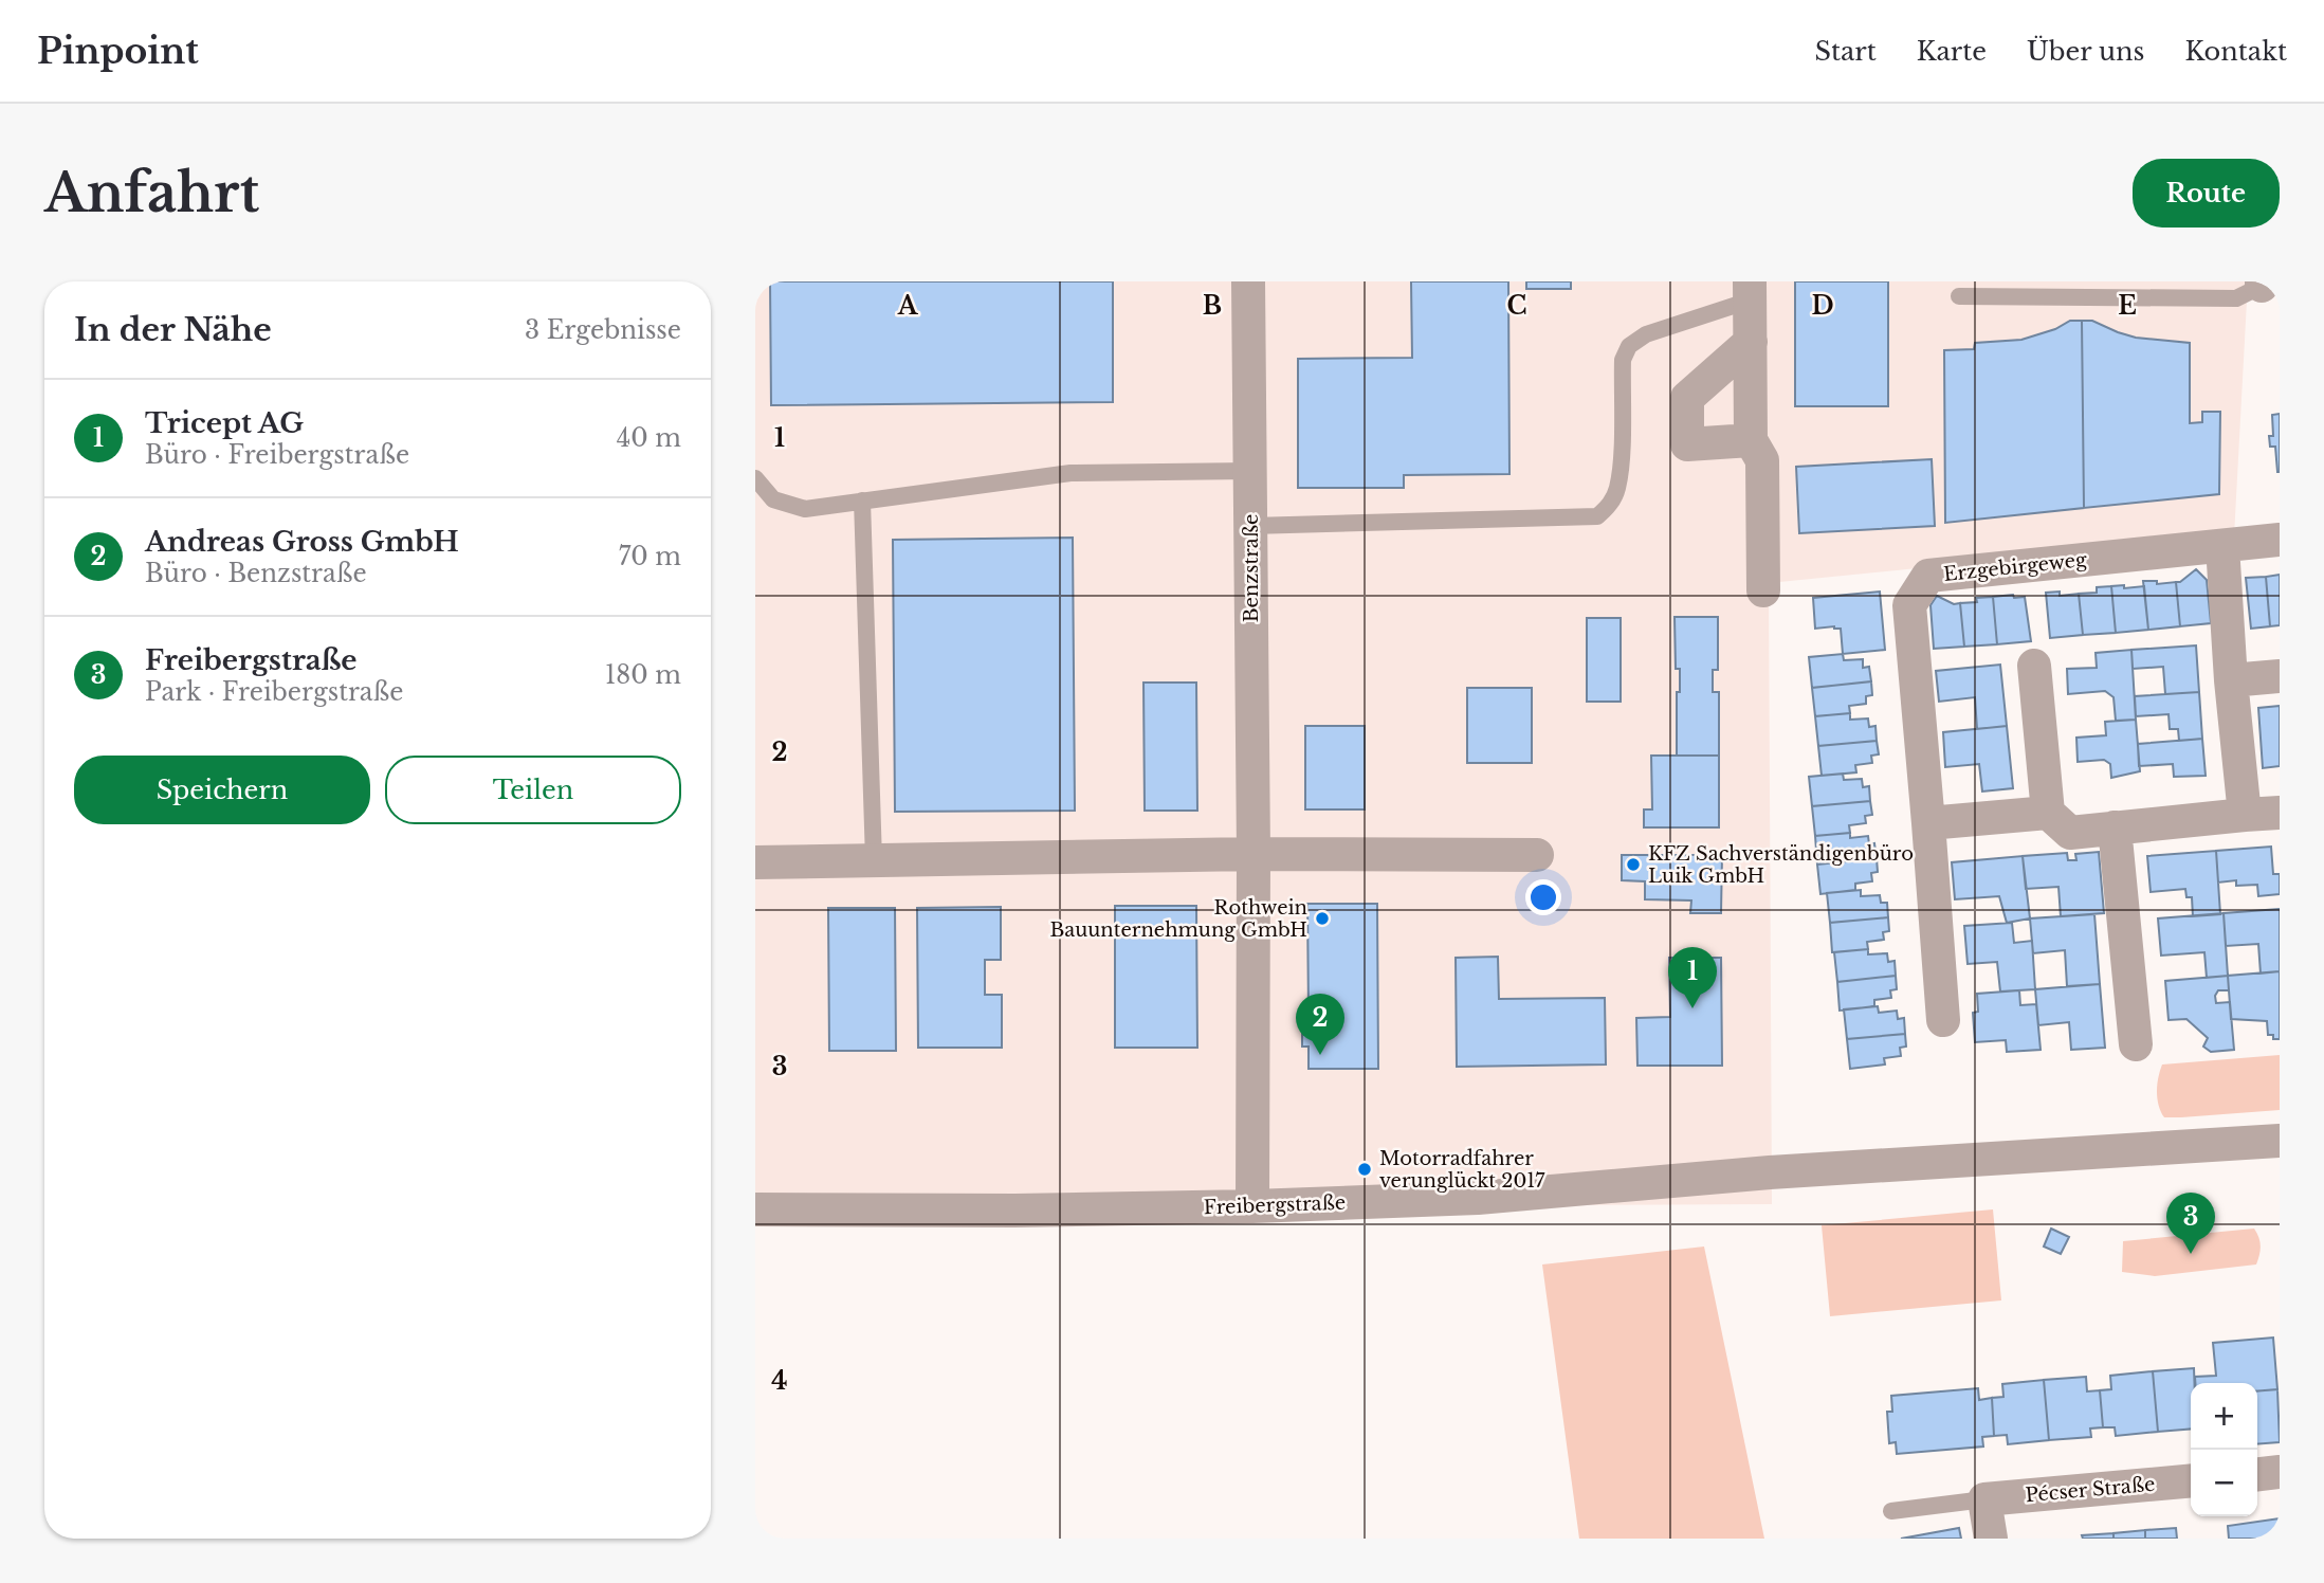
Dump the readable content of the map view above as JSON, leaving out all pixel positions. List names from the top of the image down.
{
  "streets": {
    "street": [
      "Erzgebirgeweg",
      "Benzstraße",
      "Freibergstraße",
      "Pécser Straße"
    ]
  },
  "crossings": [
    ["Benzstraße", "Freibergstraße"]
  ],
  "places": ["KFZ Sachverständigenbüro Luik GmbH", "Rothwein Bauunternehmung GmbH", "Motorradfahrer verunglückt 2017"],
  "page": {
    "header": "Pinpoint",
    "nav": [
      "Start",
      "Karte",
      "Über uns",
      "Kontakt"
    ],
    "buttons": [
      "Route",
      ["Speichern", "Teilen"]
    ],
    "title": "Anfahrt",
    "heading": ["In der Nähe", "3 Ergebnisse"],
    "list": [
      {
        "mark": "1",
        "name": "Tricept AG",
        "note": "Büro · Freibergstraße",
        "value": "40 m"
      },
      {
        "mark": "2",
        "name": "Andreas Gross GmbH",
        "note": "Büro · Benzstraße",
        "value": "70 m"
      },
      {
        "mark": "3",
        "name": "Freibergstraße",
        "note": "Park · Freibergstraße",
        "value": "180 m"
      }
    ],
    "pins": ["1", "2", "3"],
    "map_buttons": ["+", "−"]
  },
  "grid": {
    "columns": [
      "A",
      "B",
      "C",
      "D",
      "E"
    ],
    "rows": [
      "1",
      "2",
      "3",
      "4"
    ]
  }
}
